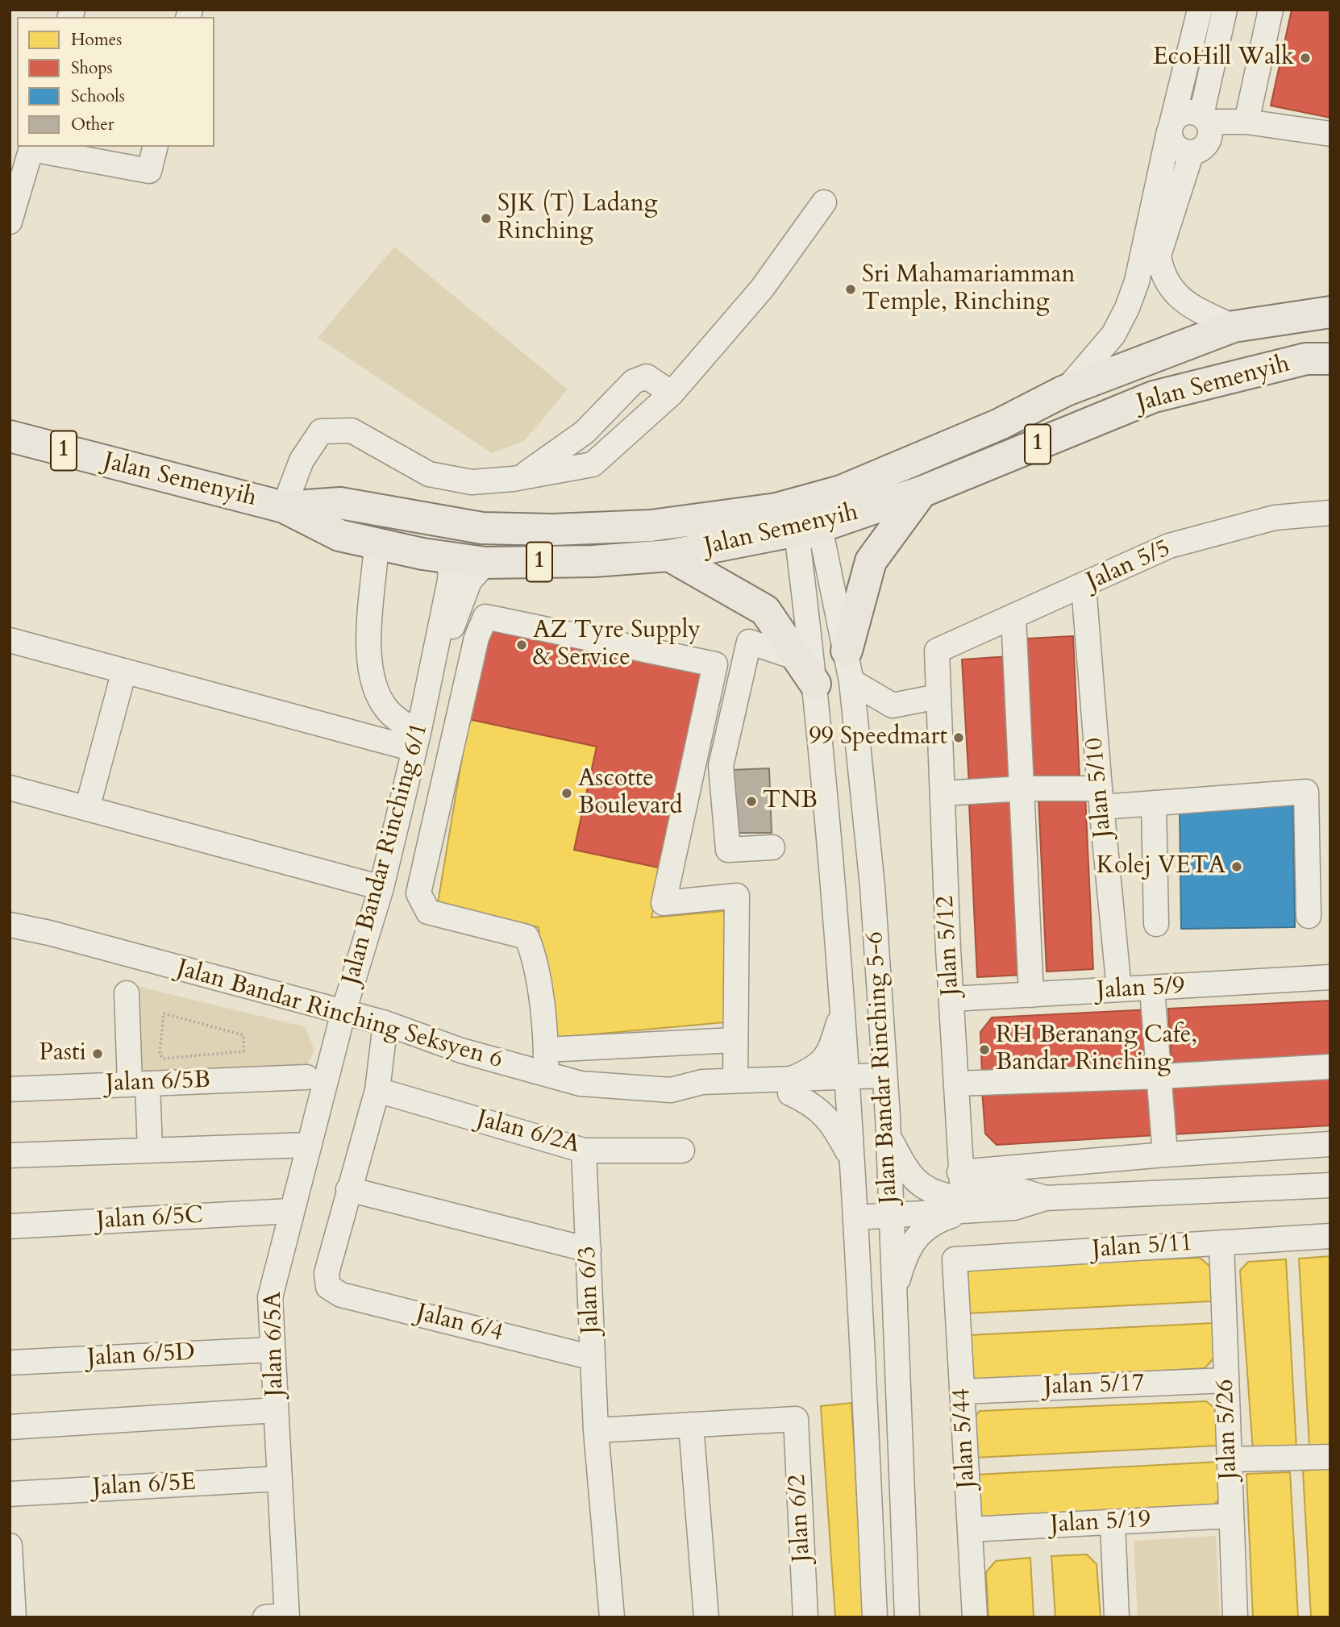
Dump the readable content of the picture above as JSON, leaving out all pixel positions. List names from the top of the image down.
{
  "streets": {
    "main road": ["Jalan Semenyih", "1"],
    "street": [
      "Jalan 5/5",
      "Jalan 5/10",
      "Jalan Bandar Rinching 6/1",
      "Jalan 5/12",
      "Jalan 5/9",
      "Jalan Bandar Rinching Seksyen 6",
      "Jalan Bandar Rinching 5-6",
      "Jalan 6/5B",
      "Jalan 6/2A",
      "Jalan 6/5C",
      "Jalan 5/11",
      "Jalan 6/3",
      "Jalan 6/4",
      "Jalan 6/5A",
      "Jalan 6/5D",
      "Jalan 5/17",
      "Jalan 5/26",
      "Jalan 5/44",
      "Jalan 6/5E",
      "Jalan 6/2",
      "Jalan 5/19"
    ]
  },
  "crossings": [
    ["Jalan Semenyih", "Jalan Bandar Rinching 6/1"],
    ["Jalan Semenyih", "Jalan Bandar Rinching 5-6"],
    ["Jalan 5/5", "Jalan 5/10"],
    ["Jalan 5/5", "Jalan 5/12"],
    ["Jalan 5/10", "Jalan 5/9"],
    ["Jalan Bandar Rinching 6/1", "Jalan Bandar Rinching Seksyen 6"],
    ["Jalan Bandar Rinching 6/1", "Jalan 6/5A"],
    ["Jalan 5/12", "Jalan 5/9"],
    ["Jalan Bandar Rinching Seksyen 6", "Jalan Bandar Rinching 5-6"],
    ["Jalan Bandar Rinching Seksyen 6", "Jalan 6/5A"],
    ["Jalan 6/2A", "Jalan 6/3"],
    ["Jalan 6/5C", "Jalan 6/5A"],
    ["Jalan 5/11", "Jalan 5/26"],
    ["Jalan 5/11", "Jalan 5/44"],
    ["Jalan 6/3", "Jalan 6/4"],
    ["Jalan 6/5A", "Jalan 6/5D"],
    ["Jalan 6/5A", "Jalan 6/5E"],
    ["Jalan 5/17", "Jalan 5/26"],
    ["Jalan 5/17", "Jalan 5/44"],
    ["Jalan 5/26", "Jalan 5/19"],
    ["Jalan 5/44", "Jalan 5/19"]
  ],
  "places": [
    "EcoHill Walk",
    "SJK (T) Ladang Rinching",
    "Sri Mahamariamman Temple, Rinching",
    "AZ Tyre Supply & Service",
    "99 Speedmart",
    "Ascotte Boulevard",
    "TNB",
    "Kolej VETA",
    "RH Beranang Cafe, Bandar Rinching",
    "Pasti"
  ],
  "legend": [
    "Homes",
    "Shops",
    "Schools",
    "Other"
  ]
}
